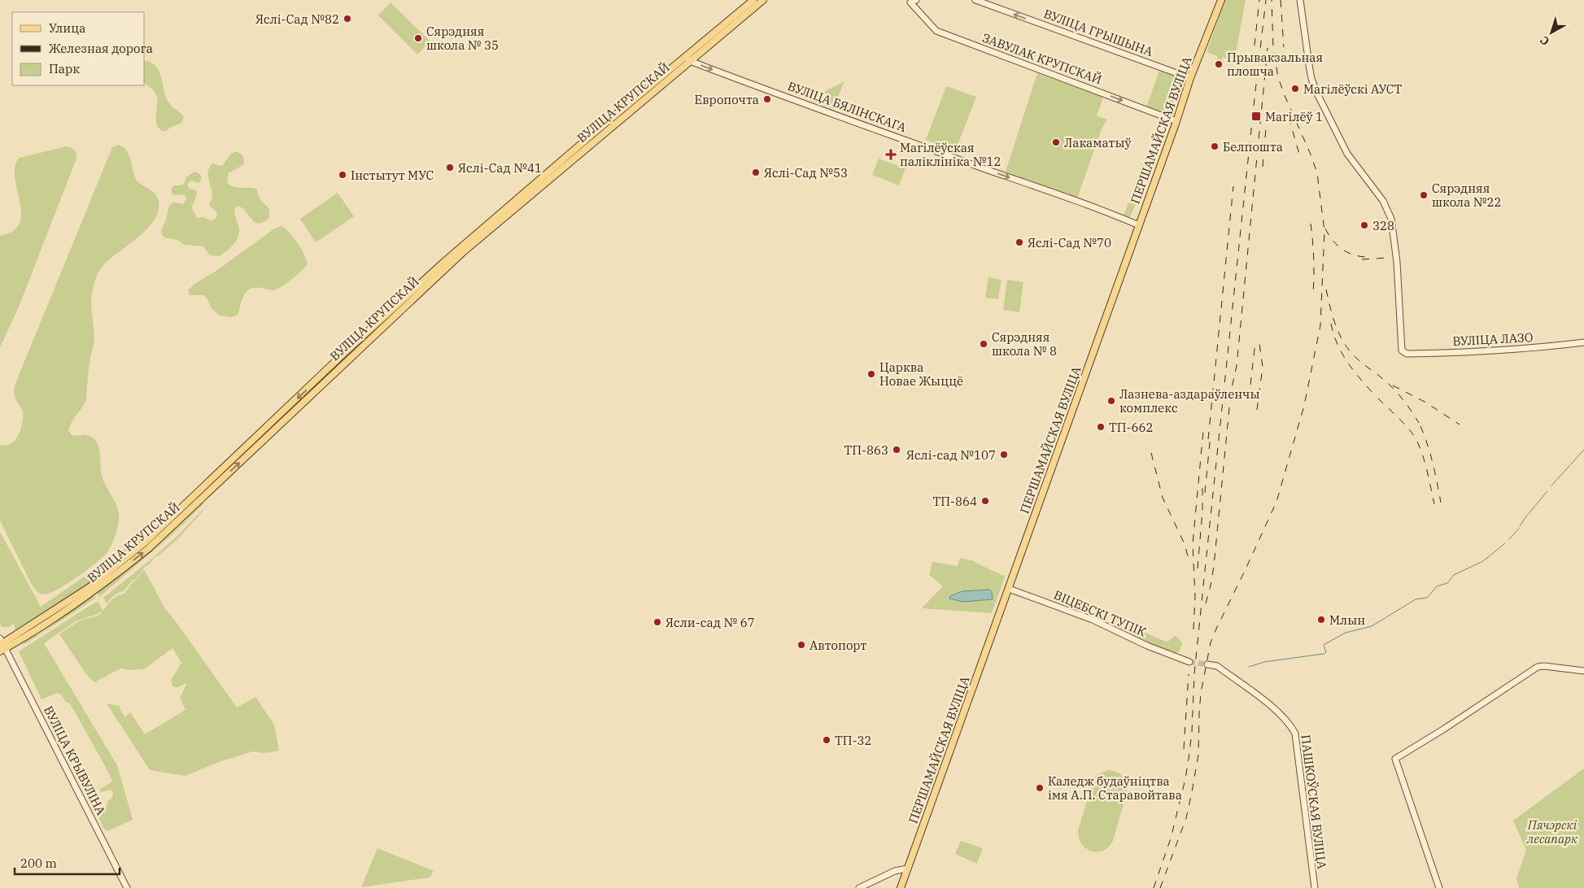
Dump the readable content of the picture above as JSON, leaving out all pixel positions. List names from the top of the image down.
{
  "streets": {
    "main road": [
      "ВУЛІЦА ГРЫШЫНА",
      "ЗАВУЛАК КРУПСКАЙ",
      "ВУЛІЦА КРУПСКАЙ",
      "ВУЛІЦА БЯЛІНСКАГА",
      "ПЕРШАМАЙСКАЯ ВУЛІЦА",
      "ВУЛІЦА ЛАЗО",
      "ВІЦЕБСКІ ТУПІК",
      "ВУЛІЦА КРЫВУЛІНА",
      "ПАШКОЎСКАЯ ВУЛІЦА"
    ]
  },
  "crossings": [
    ["ВУЛІЦА ГРЫШЫНА", "ПЕРШАМАЙСКАЯ ВУЛІЦА"],
    ["ЗАВУЛАК КРУПСКАЙ", "ПЕРШАМАЙСКАЯ ВУЛІЦА"],
    ["ВУЛІЦА КРУПСКАЙ", "ВУЛІЦА БЯЛІНСКАГА"],
    ["ВУЛІЦА КРУПСКАЙ", "ВУЛІЦА КРЫВУЛІНА"],
    ["ВУЛІЦА БЯЛІНСКАГА", "ПЕРШАМАЙСКАЯ ВУЛІЦА"],
    ["ПЕРШАМАЙСКАЯ ВУЛІЦА", "ВІЦЕБСКІ ТУПІК"]
  ],
  "one_way": ["ВУЛІЦА ГРЫШЫНА", "ЗАВУЛАК КРУПСКАЙ", "ВУЛІЦА БЯЛІНСКАГА"],
  "parks": ["Пячэрскі лесапарк"],
  "places": {
    "other": [
      "Яслі-Сад №82",
      "Сярэдняя школа № 35",
      "Прывакзальная плошча",
      "Магілёўскі АУСТ",
      "Европочта",
      "Лакаматыў",
      "Белпошта",
      "Яслі-Сад №41",
      "Яслі-Сад №53",
      "Інстытут МУС",
      "Сярэдняя школа №22",
      "328",
      "Яслі-Сад №70",
      "Сярэдняя школа № 8",
      "Царква Новае Жыццё",
      "Лазнева-аздараўленчы комплекс",
      "ТП-662",
      "ТП-863",
      "Яслі-сад №107",
      "ТП-864",
      "Млын",
      "Ясли-сад № 67",
      "Автопорт",
      "ТП-32",
      "Каледж будаўніцтва імя А.П. Старавойтава"
    ],
    "transit": ["Магілёў 1"],
    "health": ["Магілёўская паліклініка №12"]
  },
  "legend": ["Улица", "Железная дорога", "Парк"],
  "scale_bar": "200 m",
  "north": "bottom left"
}
